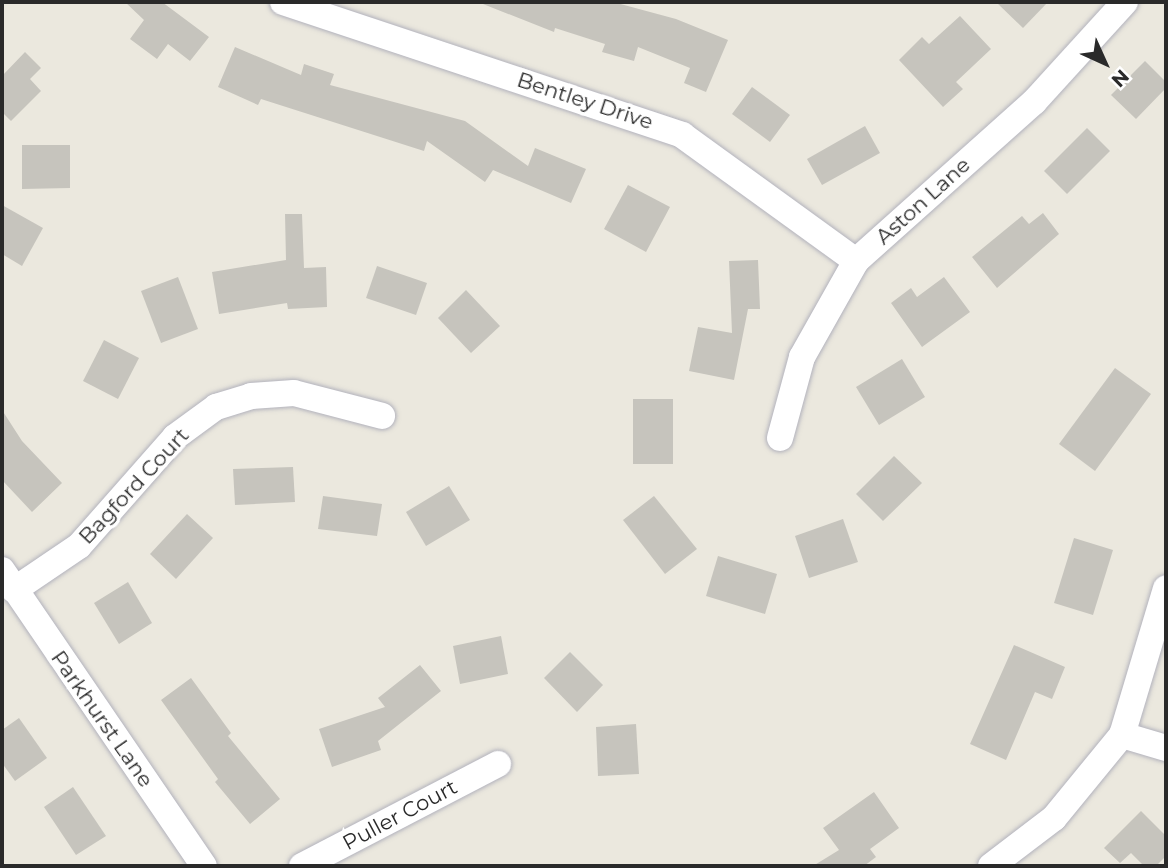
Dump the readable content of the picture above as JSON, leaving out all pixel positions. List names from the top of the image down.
{
  "streets": {
    "street": [
      "Bentley Drive",
      "Aston Lane",
      "Bagford Court",
      "Parkhurst Lane",
      "Puller Court"
    ]
  },
  "crossings": [
    ["Bentley Drive", "Aston Lane"],
    ["Bagford Court", "Parkhurst Lane"]
  ],
  "north": "bottom right"
}
